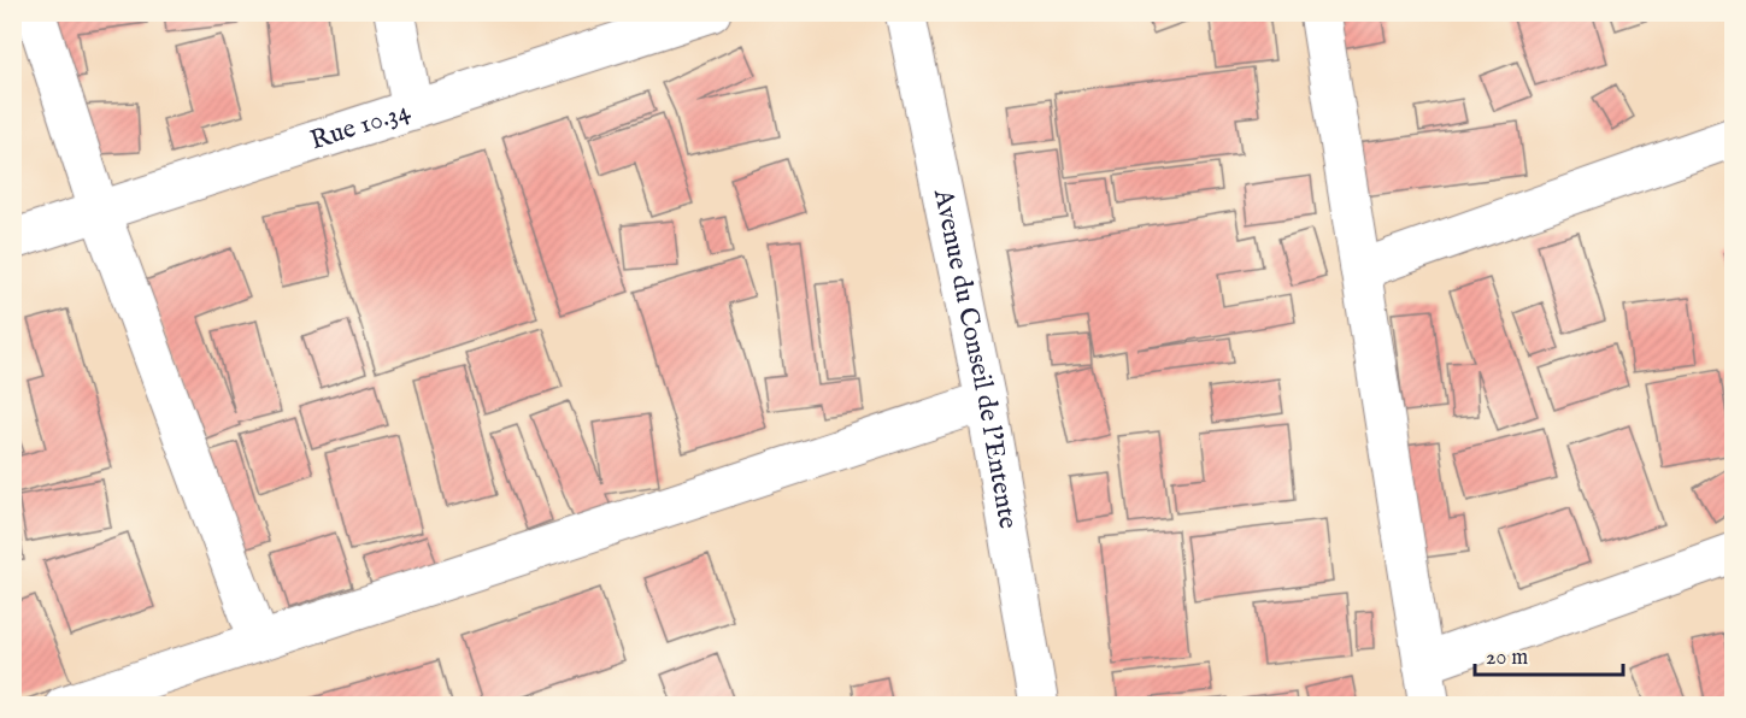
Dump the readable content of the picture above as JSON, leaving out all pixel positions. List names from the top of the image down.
{
  "streets": {
    "street": ["Rue 10.34", "Avenue du Conseil de l'Entente"]
  },
  "scale_bar": "20 m"
}
